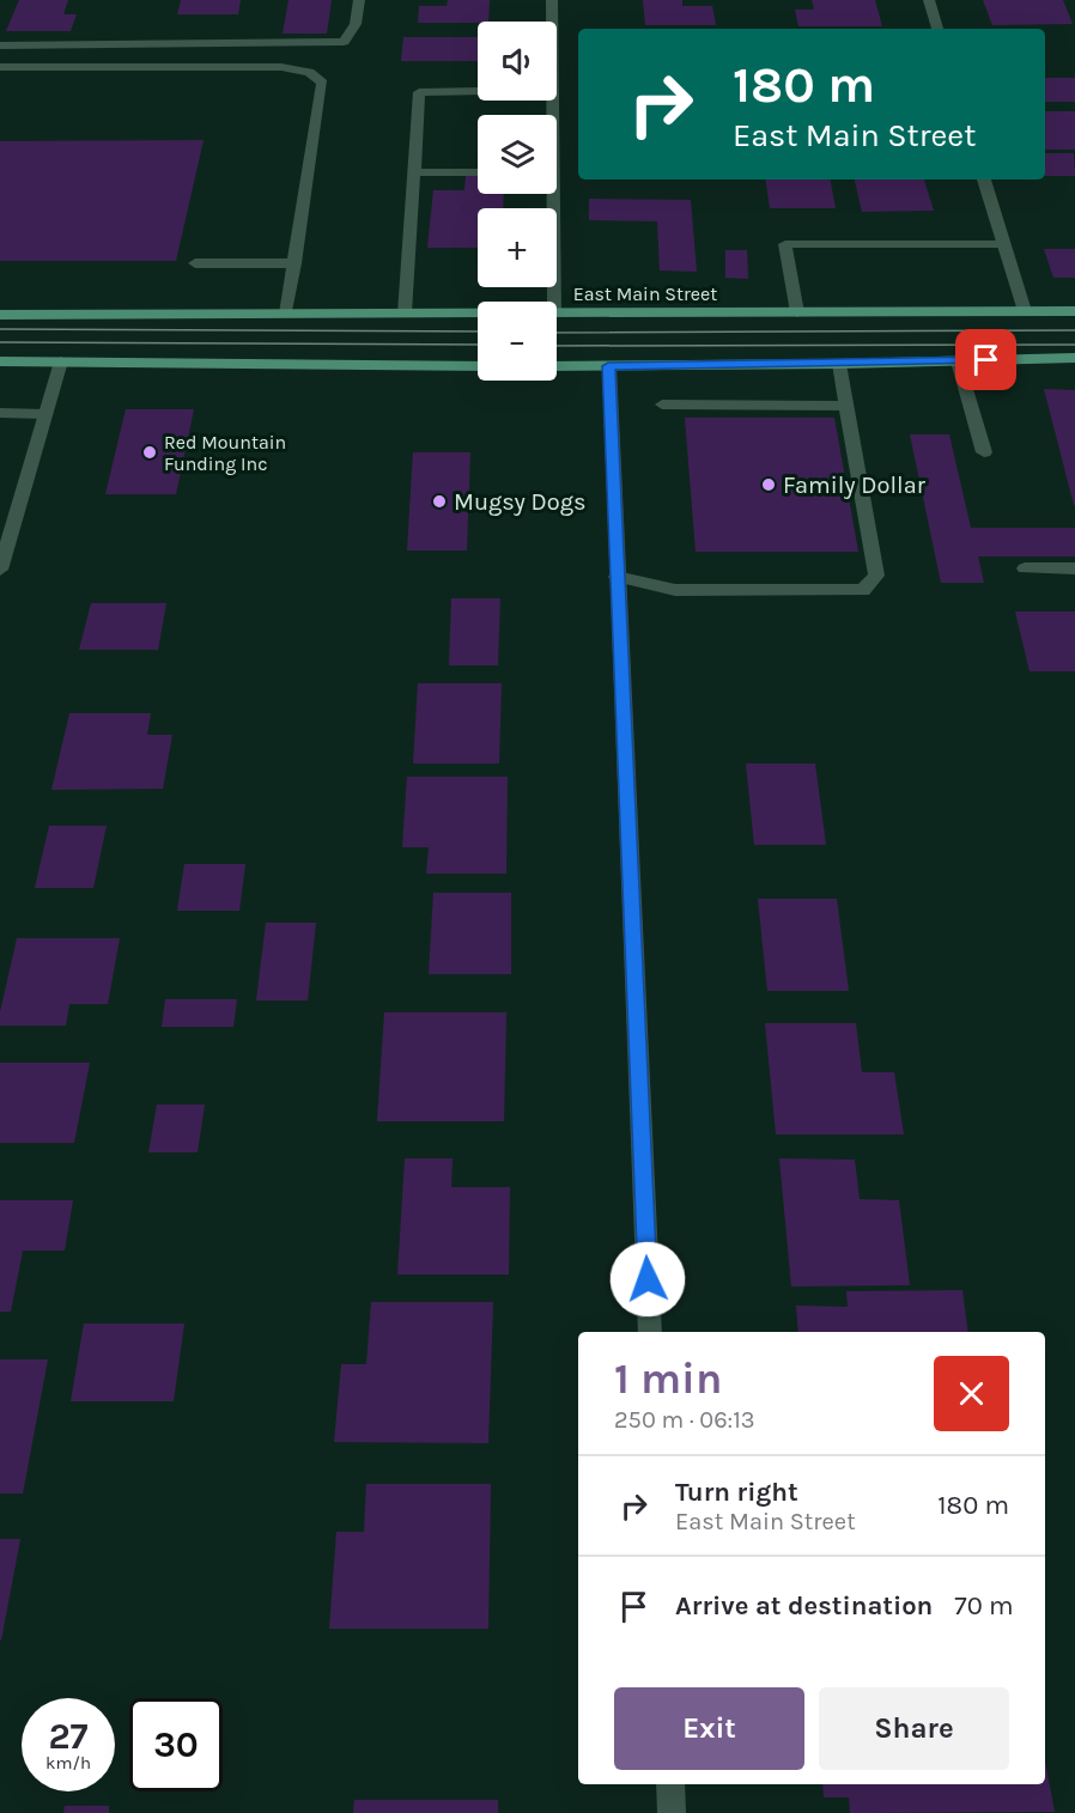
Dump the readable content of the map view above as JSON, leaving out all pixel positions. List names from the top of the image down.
{
  "streets": {
    "main road": ["East Main Street"]
  },
  "places": ["Red Mountain Funding Inc", "Family Dollar", "Mugsy Dogs"],
  "page": {
    "map_buttons": ["+", "−"],
    "turn": ["180 m", "East Main Street"],
    "heading": ["1 min", "250 m · 06:13"],
    "list": [
      {
        "name": "Turn right",
        "note": "East Main Street",
        "value": "180 m"
      },
      {
        "name": "Arrive at destination",
        "value": "70 m"
      }
    ],
    "buttons": ["Exit", "Share"],
    "speed": "27 km/h",
    "limit": "30"
  }
}
